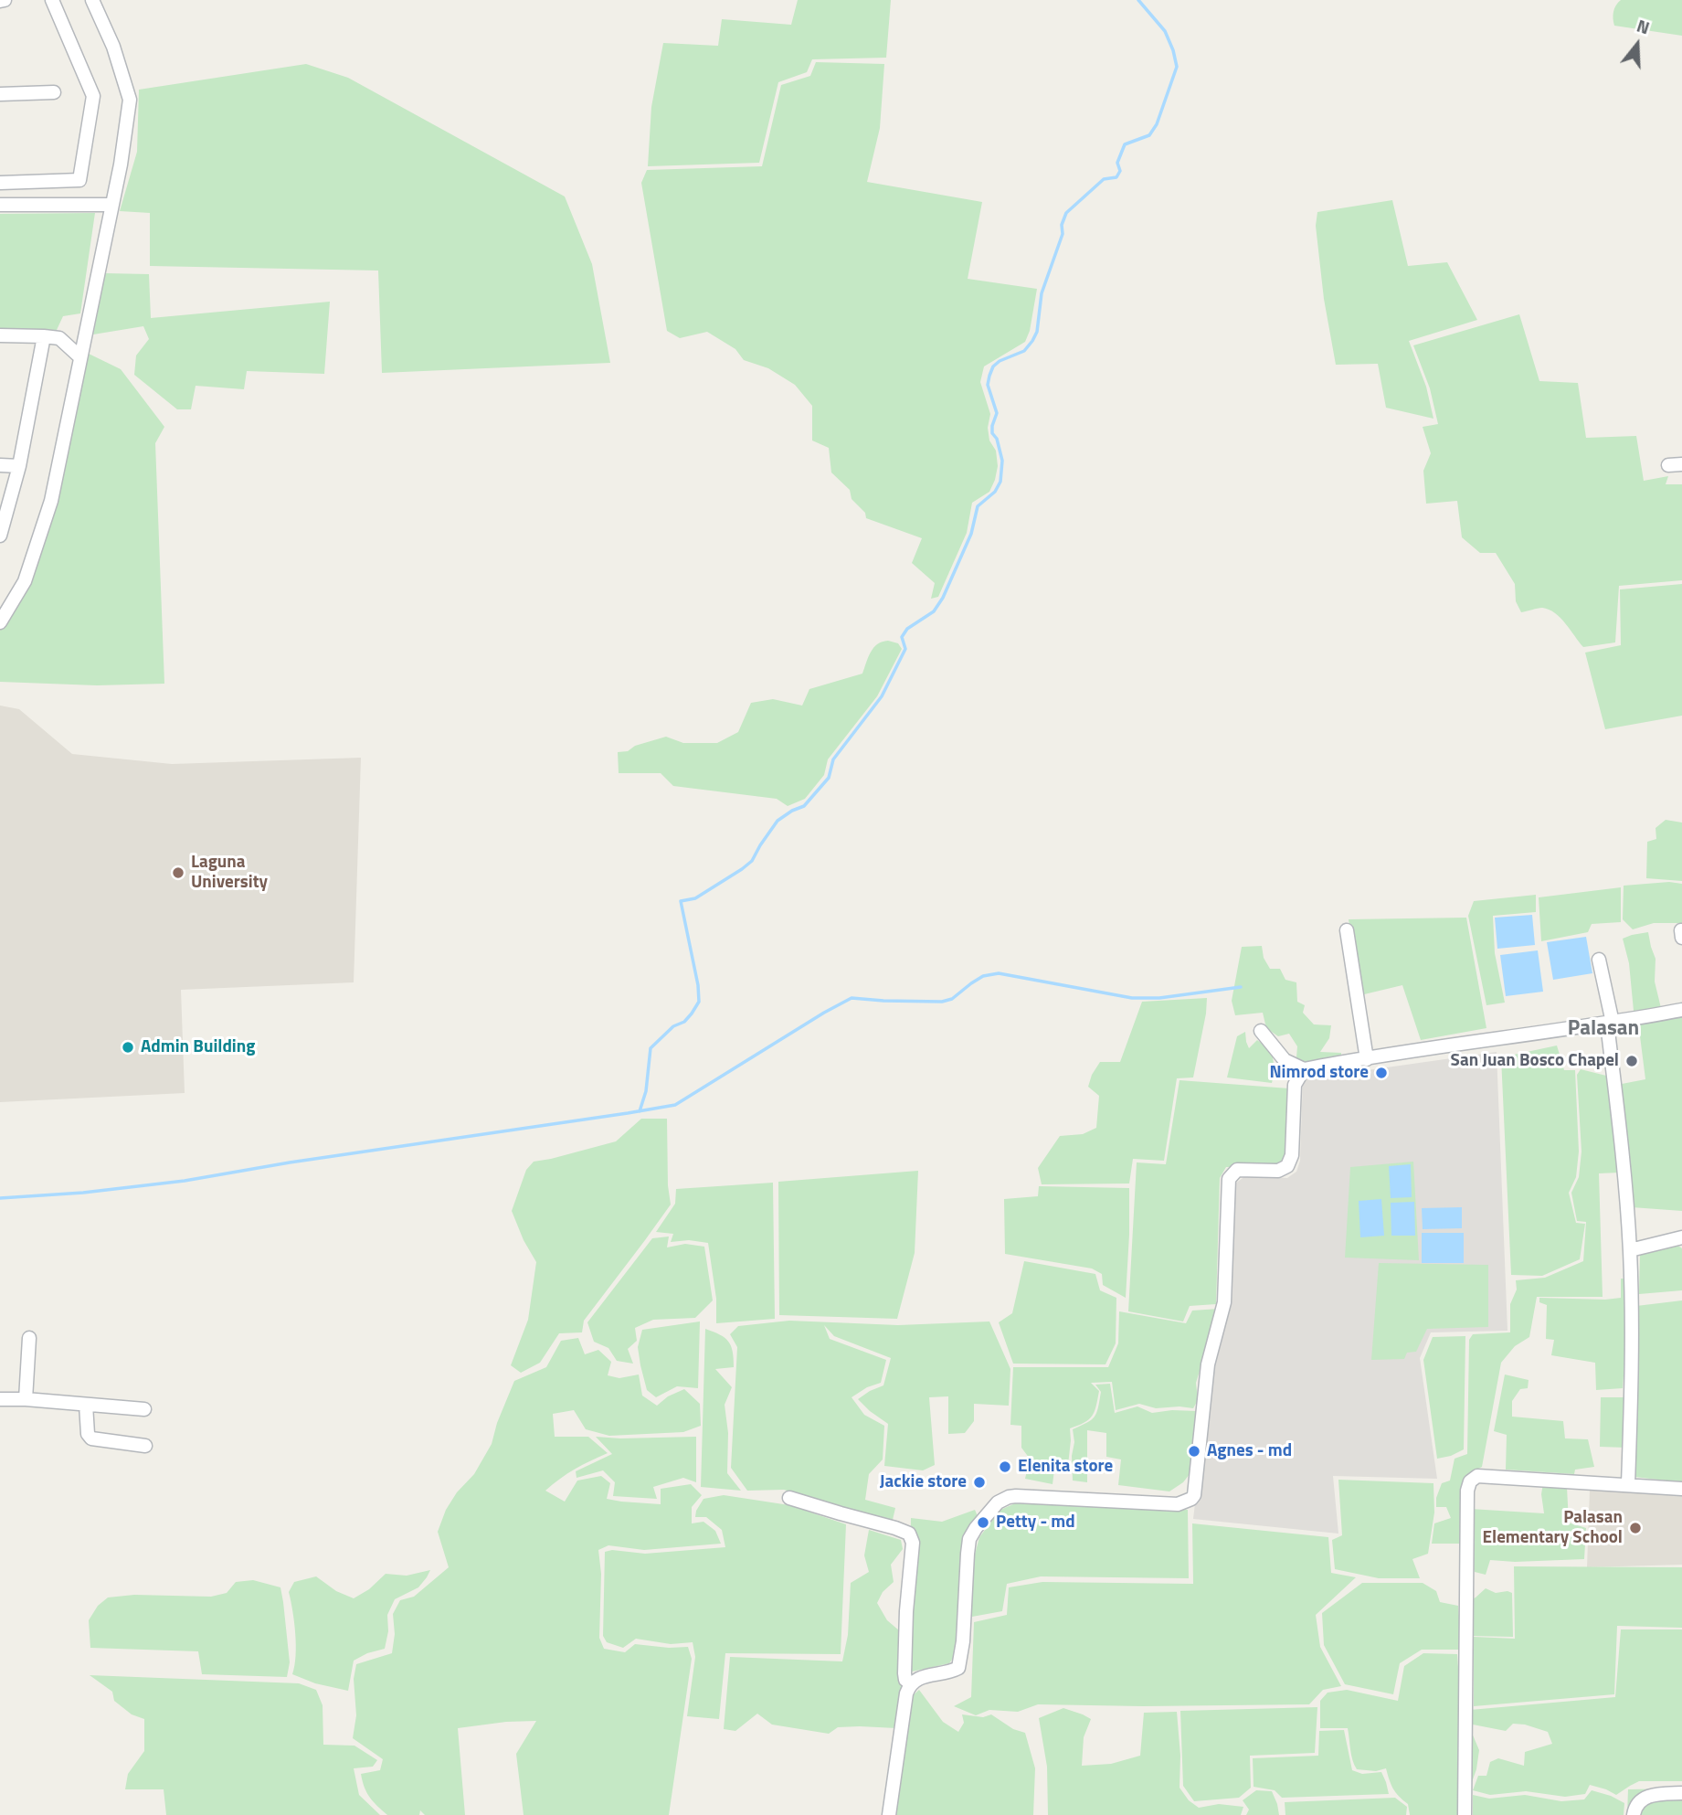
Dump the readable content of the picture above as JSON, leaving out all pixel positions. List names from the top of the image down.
{
  "districts": ["Palasan"],
  "places": [
    "Laguna University",
    "Admin Building",
    "San Juan Bosco Chapel",
    "Nimrod store",
    "Agnes - md",
    "Elenita store",
    "Jackie store",
    "Petty - md",
    "Palasan Elementary School"
  ],
  "north": "top"
}
